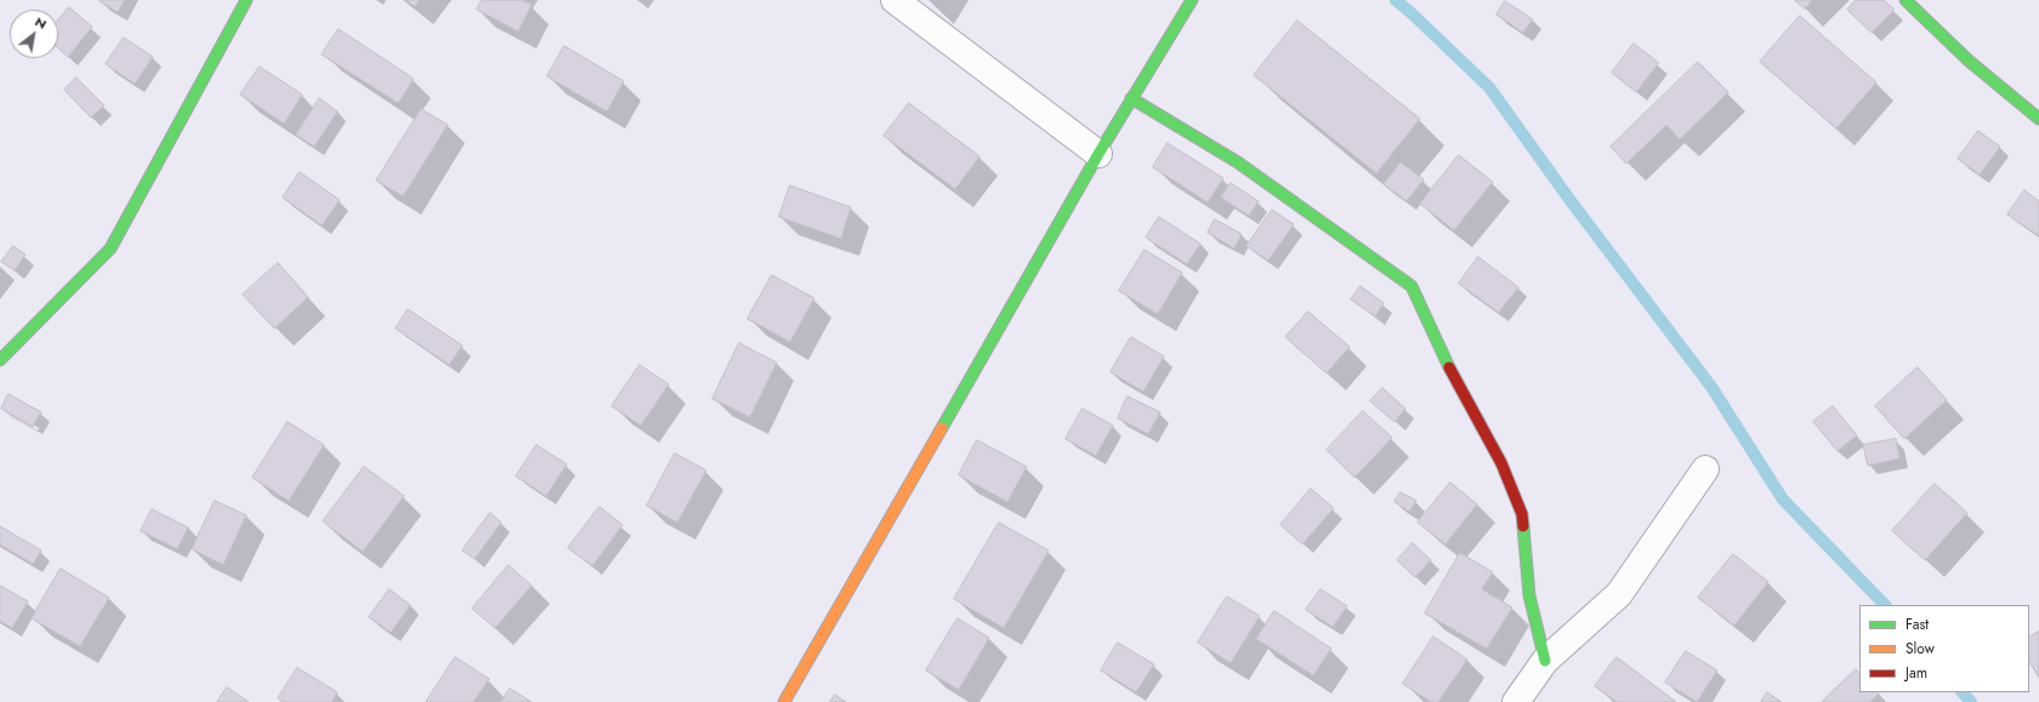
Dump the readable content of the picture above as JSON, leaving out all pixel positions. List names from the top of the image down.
{
  "legend": ["Fast", "Slow", "Jam"],
  "north": "top right"
}
